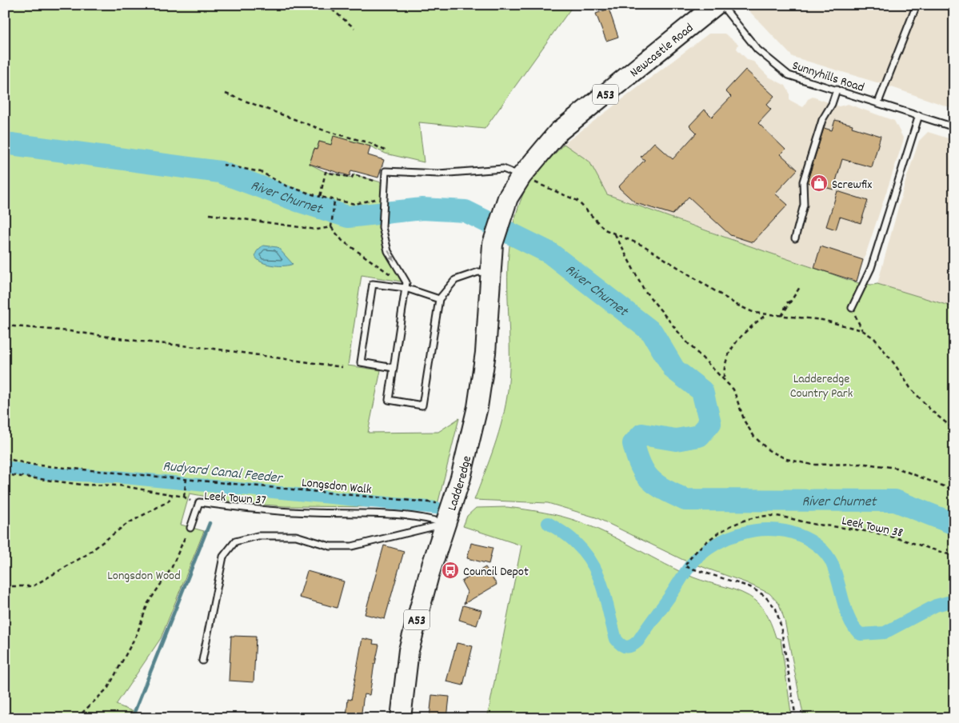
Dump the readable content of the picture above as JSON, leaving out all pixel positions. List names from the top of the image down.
{
  "streets": {
    "highway": ["Newcastle Road", "A53", "Ladderedge"],
    "lane": ["Sunnyhills Road", "Leek Town 37"],
    "path": ["Longsdon Walk", "Leek Town 38"]
  },
  "crossings": [
    ["Newcastle Road", "Ladderedge"],
    ["Ladderedge", "Longsdon Walk"],
    ["Ladderedge", "Leek Town 37"],
    ["Longsdon Walk", "Leek Town 37"]
  ],
  "water": ["River Churnet", "Rudyard Canal Feeder"],
  "parks": ["Ladderedge Country Park", "Longsdon Wood"],
  "places": {
    "shop": ["Screwfix"],
    "bus stop": ["Council Depot"]
  }
}
